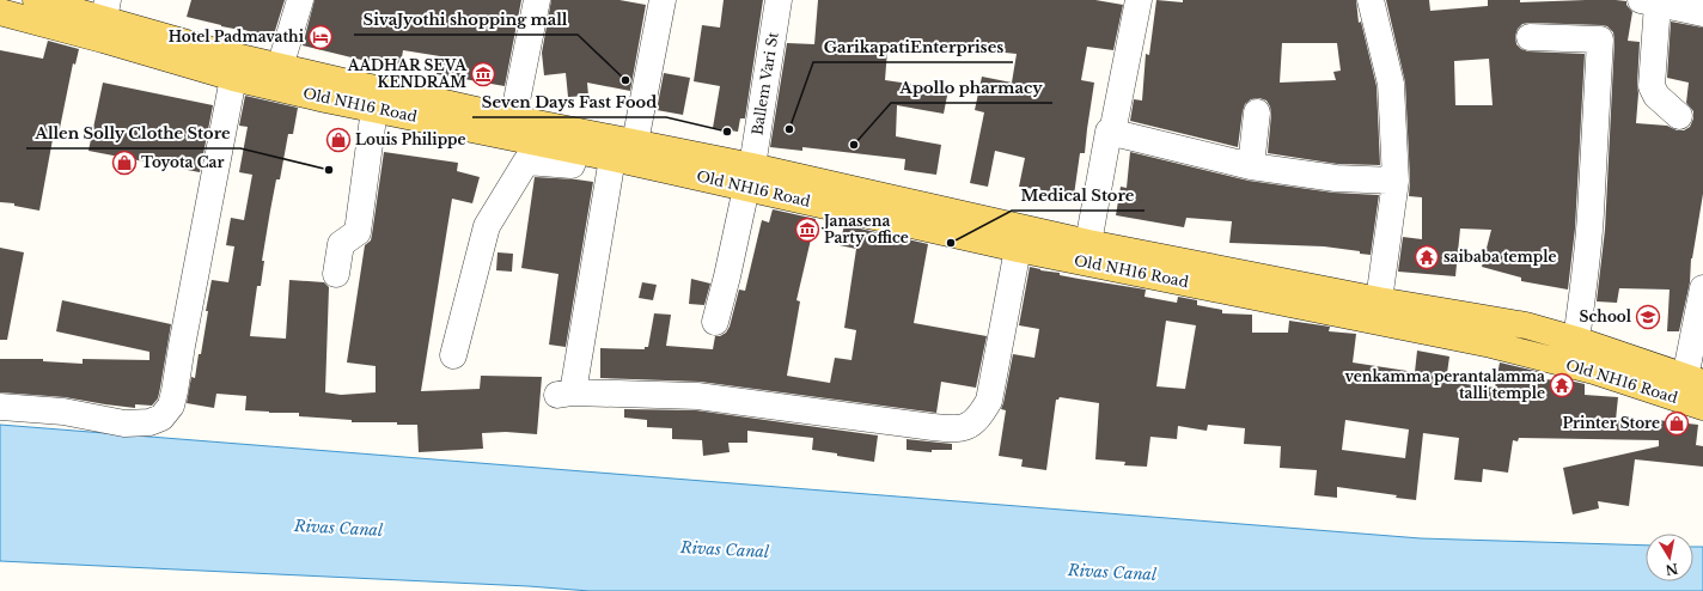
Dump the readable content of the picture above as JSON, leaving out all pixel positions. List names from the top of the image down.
{
  "streets": {
    "main road": ["Old NH16 Road"],
    "street": ["Ballem Vari St"]
  },
  "crossings": [
    ["Ballem Vari St", "Old NH16 Road"]
  ],
  "water": ["Rivas Canal"],
  "places": {
    "hotel": ["Hotel Padmavathi"],
    "museum": ["AADHAR SEVA KENDRAM", "Janasena Party office"],
    "other": [
      "SivaJyothi shopping mall",
      "GarikapatiEnterprises",
      "Seven Days Fast Food",
      "Apollo pharmacy",
      "Allen Solly Clothe Store",
      "Medical Store"
    ],
    "shop": ["Louis Philippe", "Toyota Car", "Printer Store"],
    "temple": ["saibaba temple", "venkamma perantalamma talli temple"],
    "school or university": ["School"]
  },
  "north": "bottom"
}
